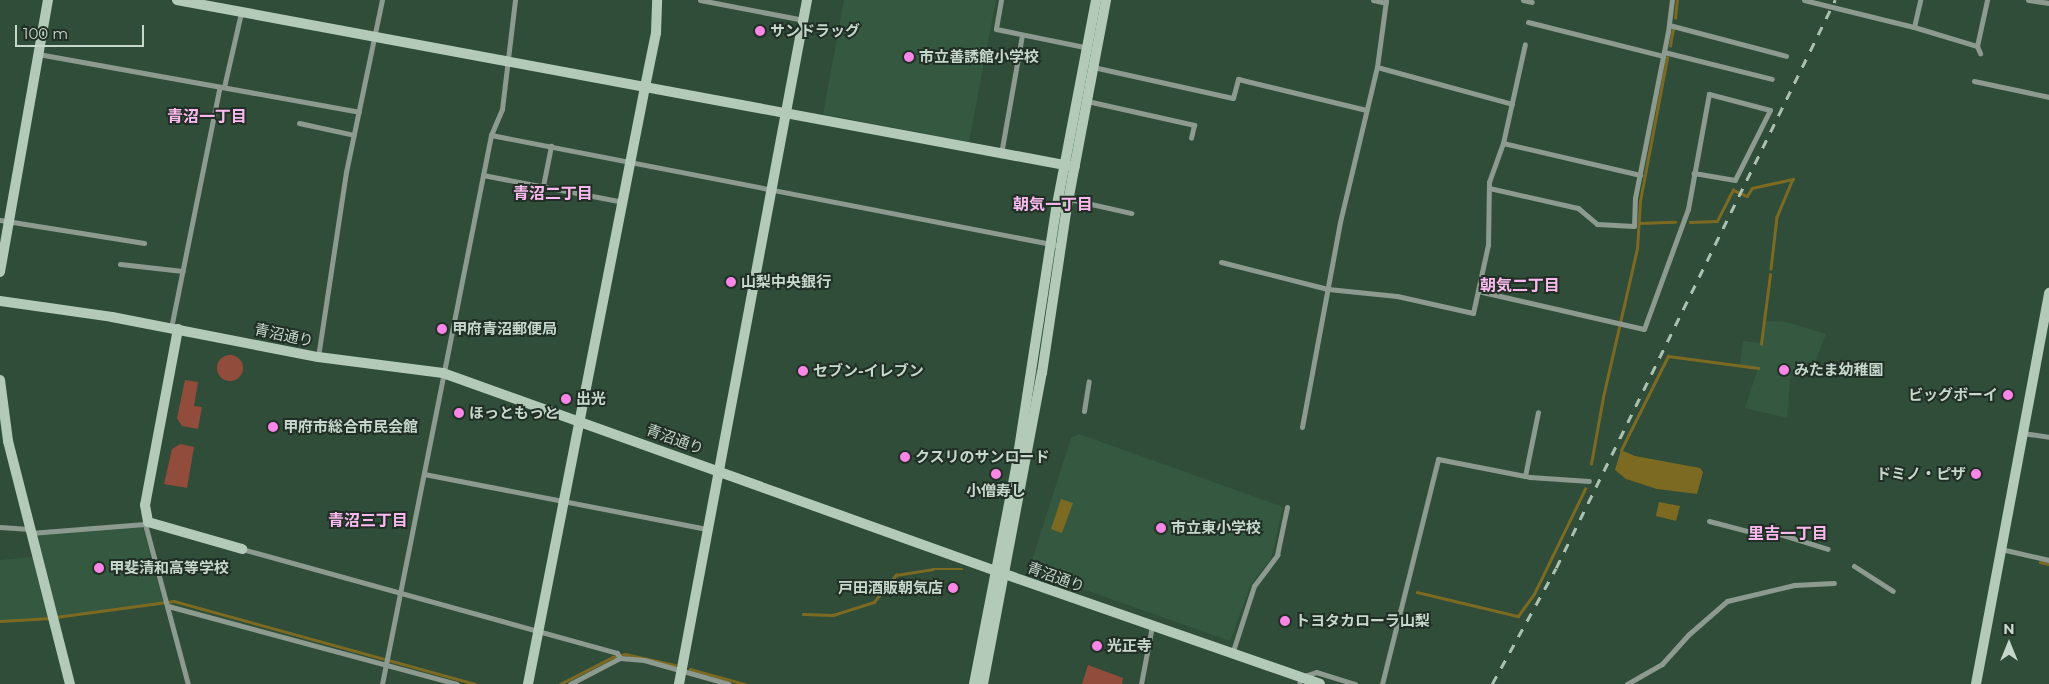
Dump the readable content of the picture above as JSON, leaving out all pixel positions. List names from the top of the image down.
{
  "streets": {
    "street": ["青沼通り"]
  },
  "districts": [
    "青沼一丁目",
    "青沼二丁目",
    "朝気一丁目",
    "朝気二丁目",
    "青沼三丁目",
    "里吉一丁目"
  ],
  "places": [
    "サンドラッグ",
    "市立善誘館小学校",
    "山梨中央銀行",
    "甲府青沼郵便局",
    "みたま幼稚園",
    "セブン-イレブン",
    "ビッグボーイ",
    "出光",
    "ほっともっと",
    "甲府市総合市民会館",
    "クスリのサンロード",
    "小僧寿し",
    "ドミノ・ピザ",
    "市立東小学校",
    "甲斐清和高等学校",
    "戸田酒販朝気店",
    "トヨタカローラ山梨",
    "光正寺"
  ],
  "scale_bar": "100 m",
  "north": "top"
}
